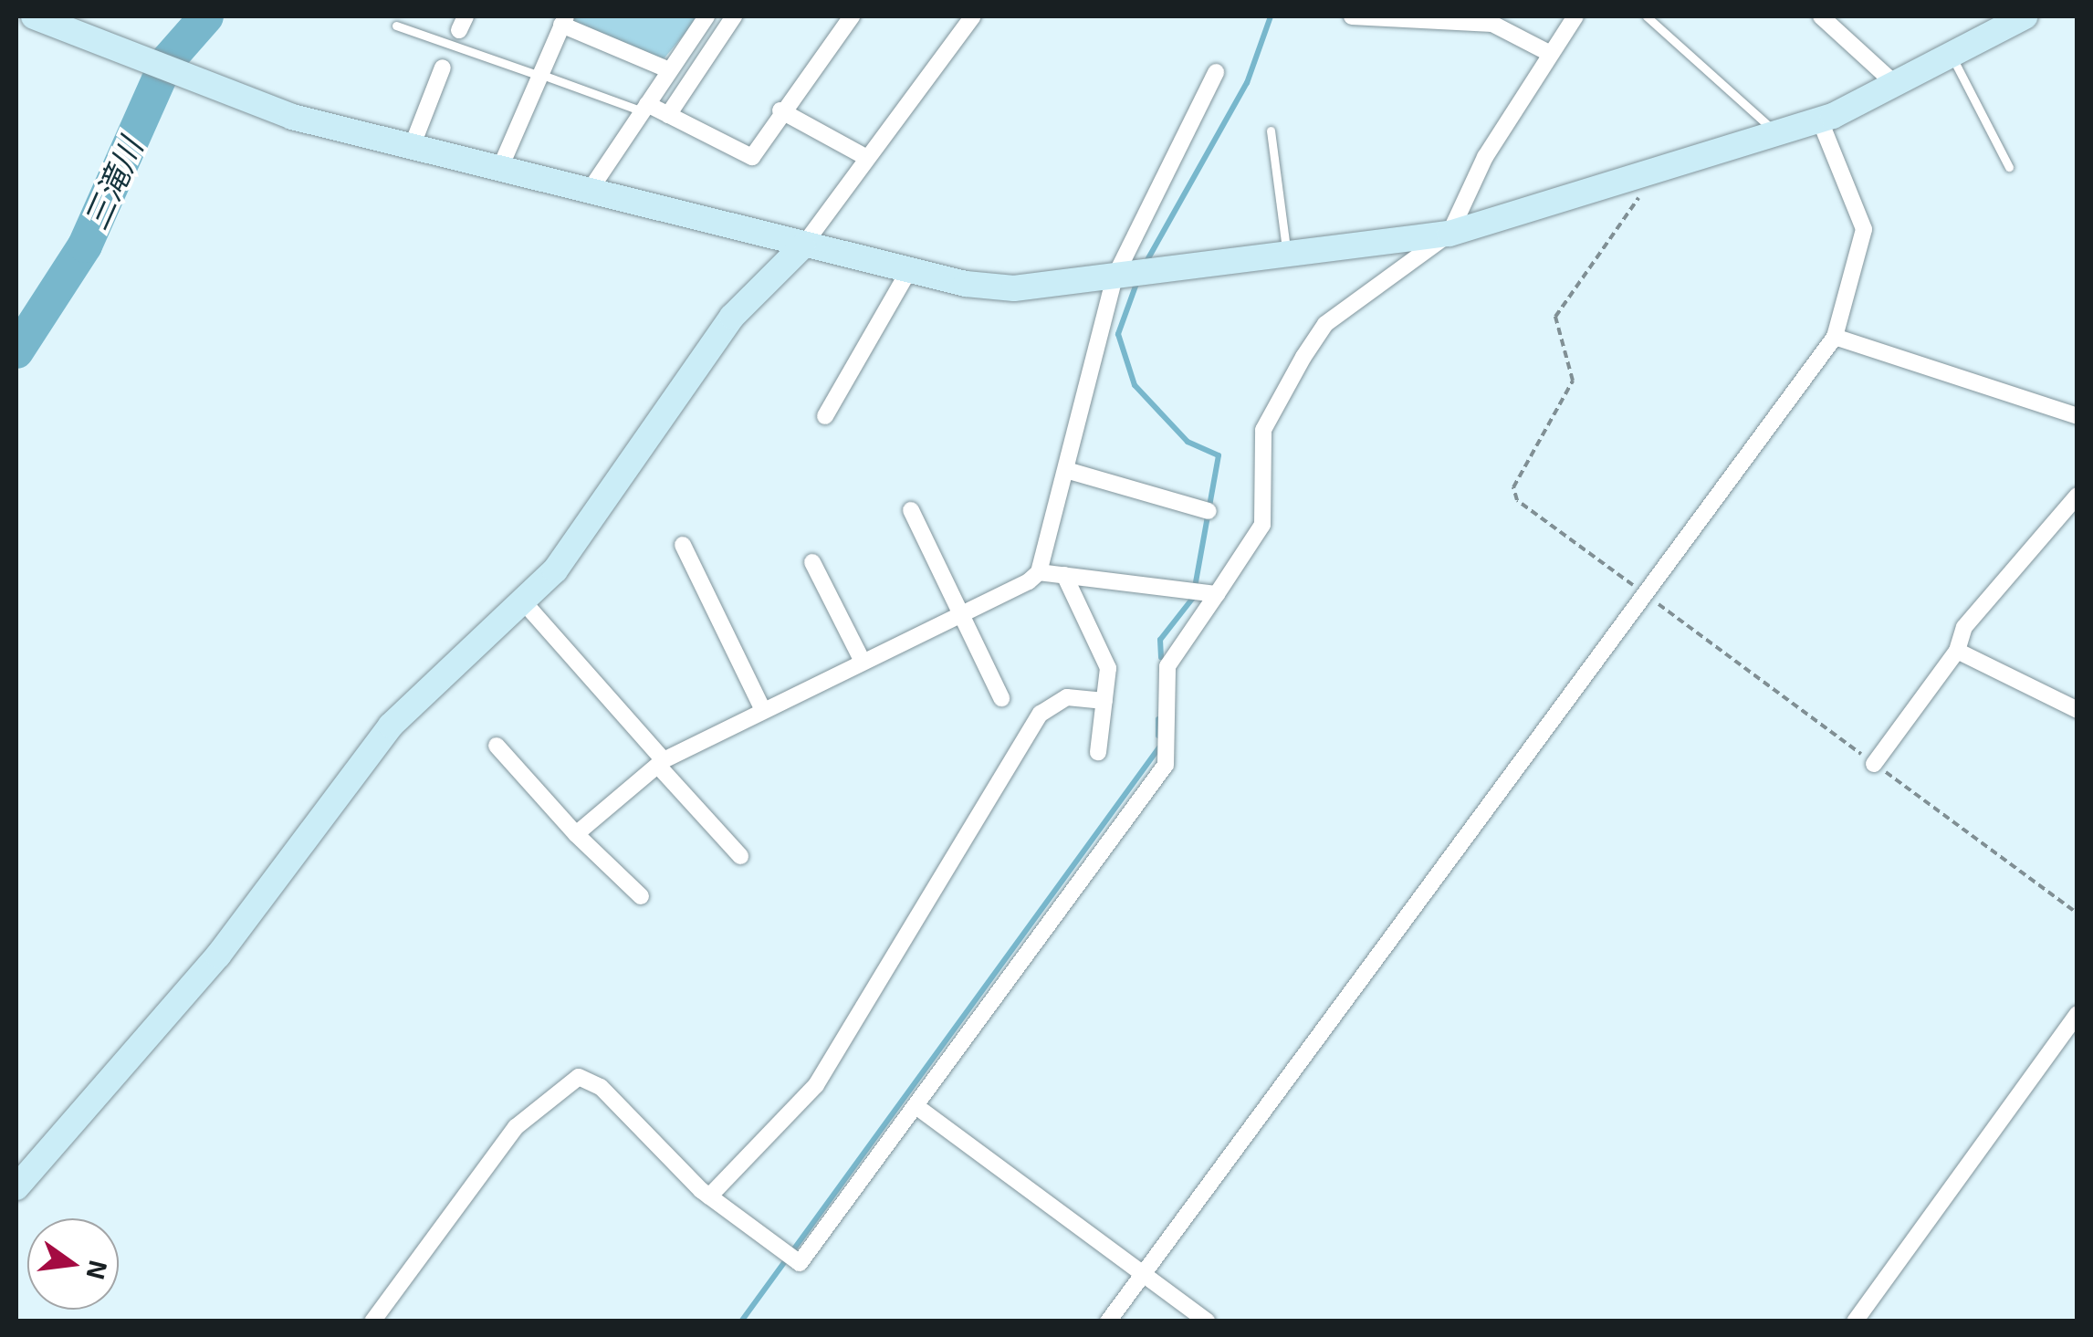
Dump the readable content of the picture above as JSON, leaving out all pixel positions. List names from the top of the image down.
{
  "water": ["三滝川"],
  "north": "right"
}
